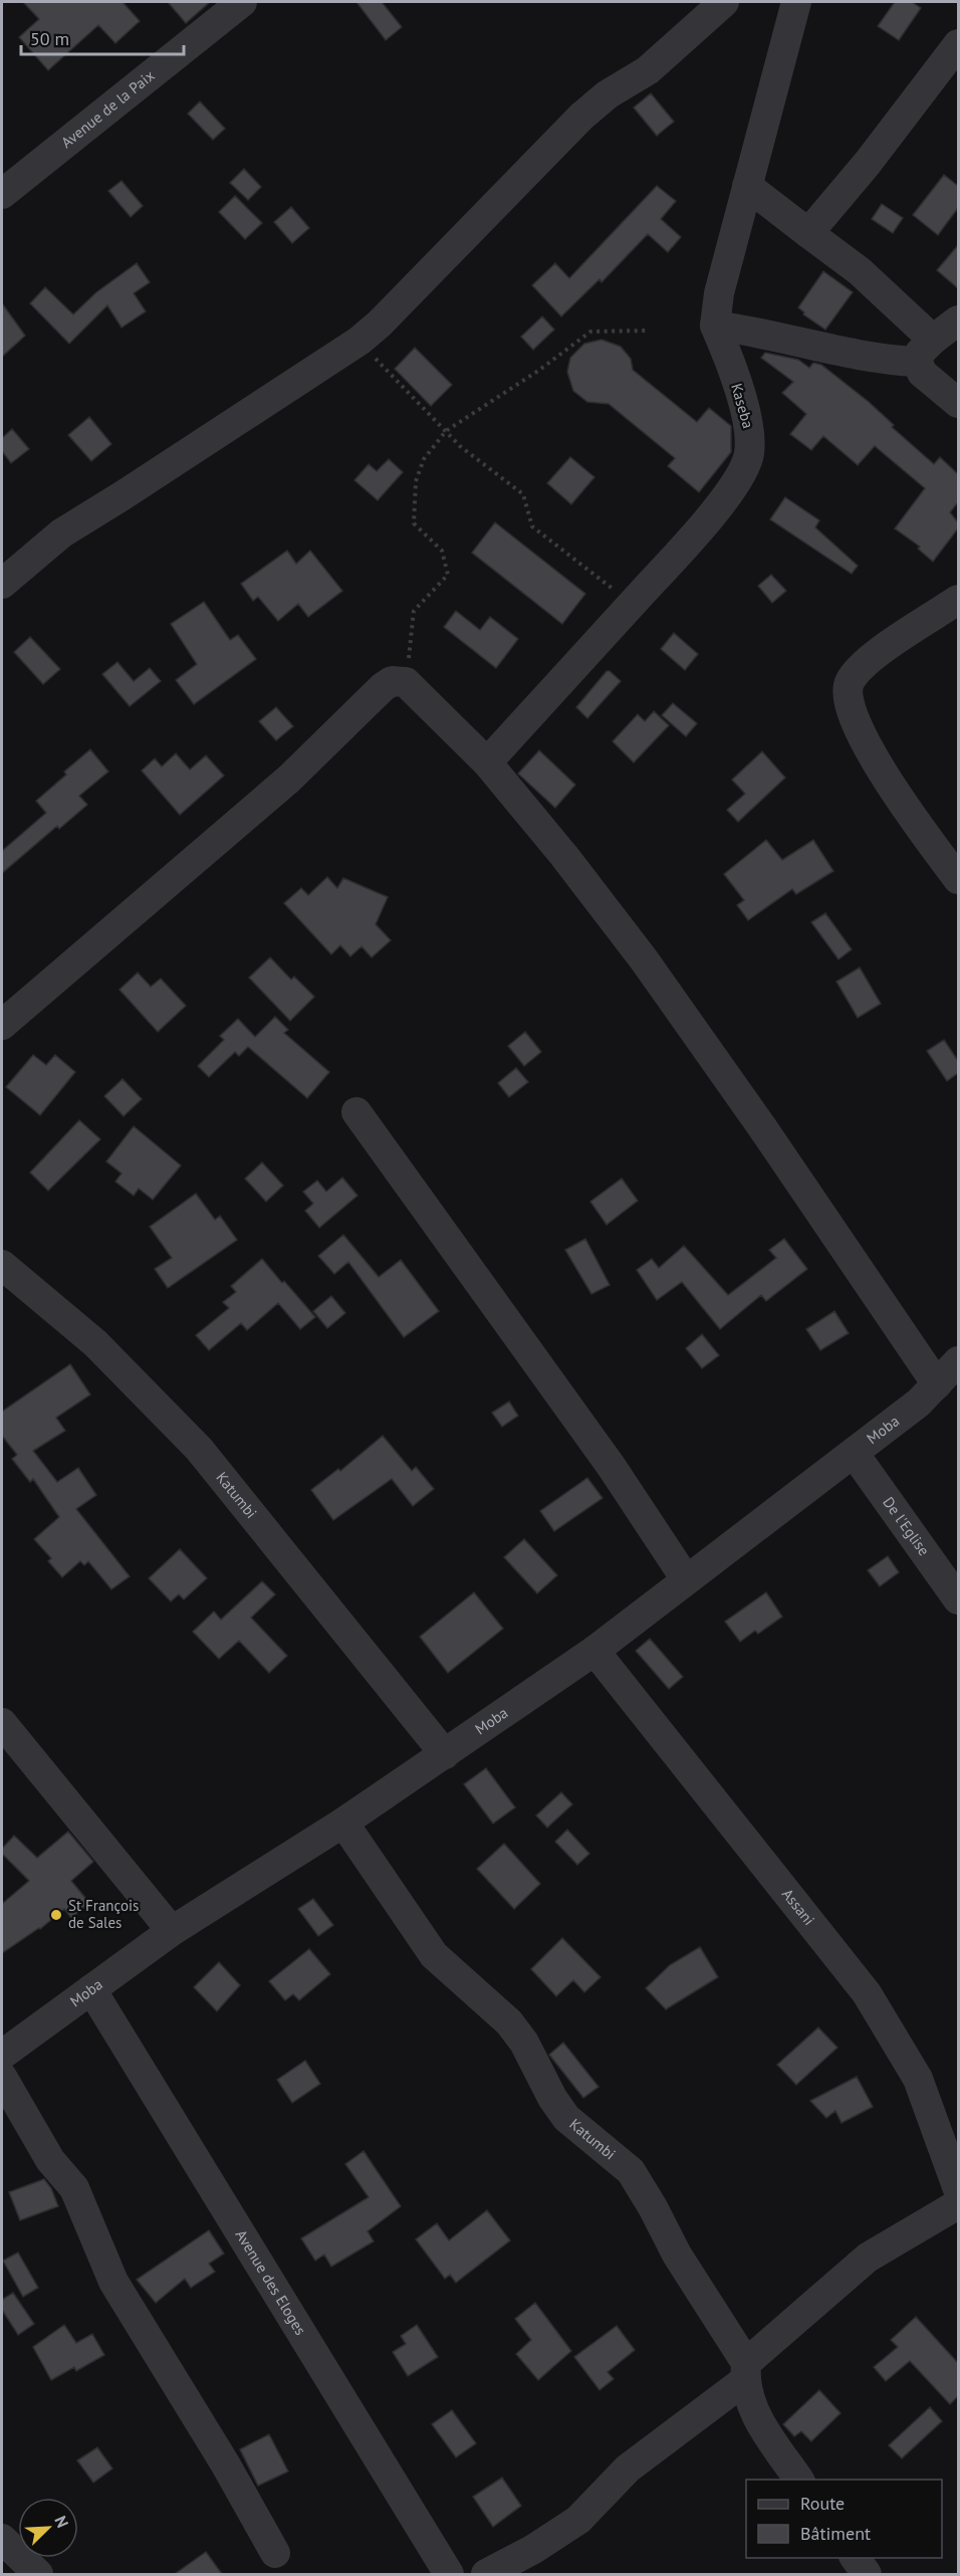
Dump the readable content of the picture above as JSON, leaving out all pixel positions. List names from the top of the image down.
{
  "streets": {
    "street": [
      "Avenue de la Paix",
      "Kaseba",
      "Moba",
      "Katumbi",
      "De l'Eglise",
      "Assani",
      "Avenue des Eloges"
    ]
  },
  "crossings": [
    ["Moba", "Katumbi"],
    ["Moba", "De l'Eglise"],
    ["Moba", "Assani"],
    ["Moba", "Avenue des Eloges"]
  ],
  "places": ["St François de Sales"],
  "legend": ["Route", "Bâtiment"],
  "scale_bar": "50 m",
  "north": "top right"
}
